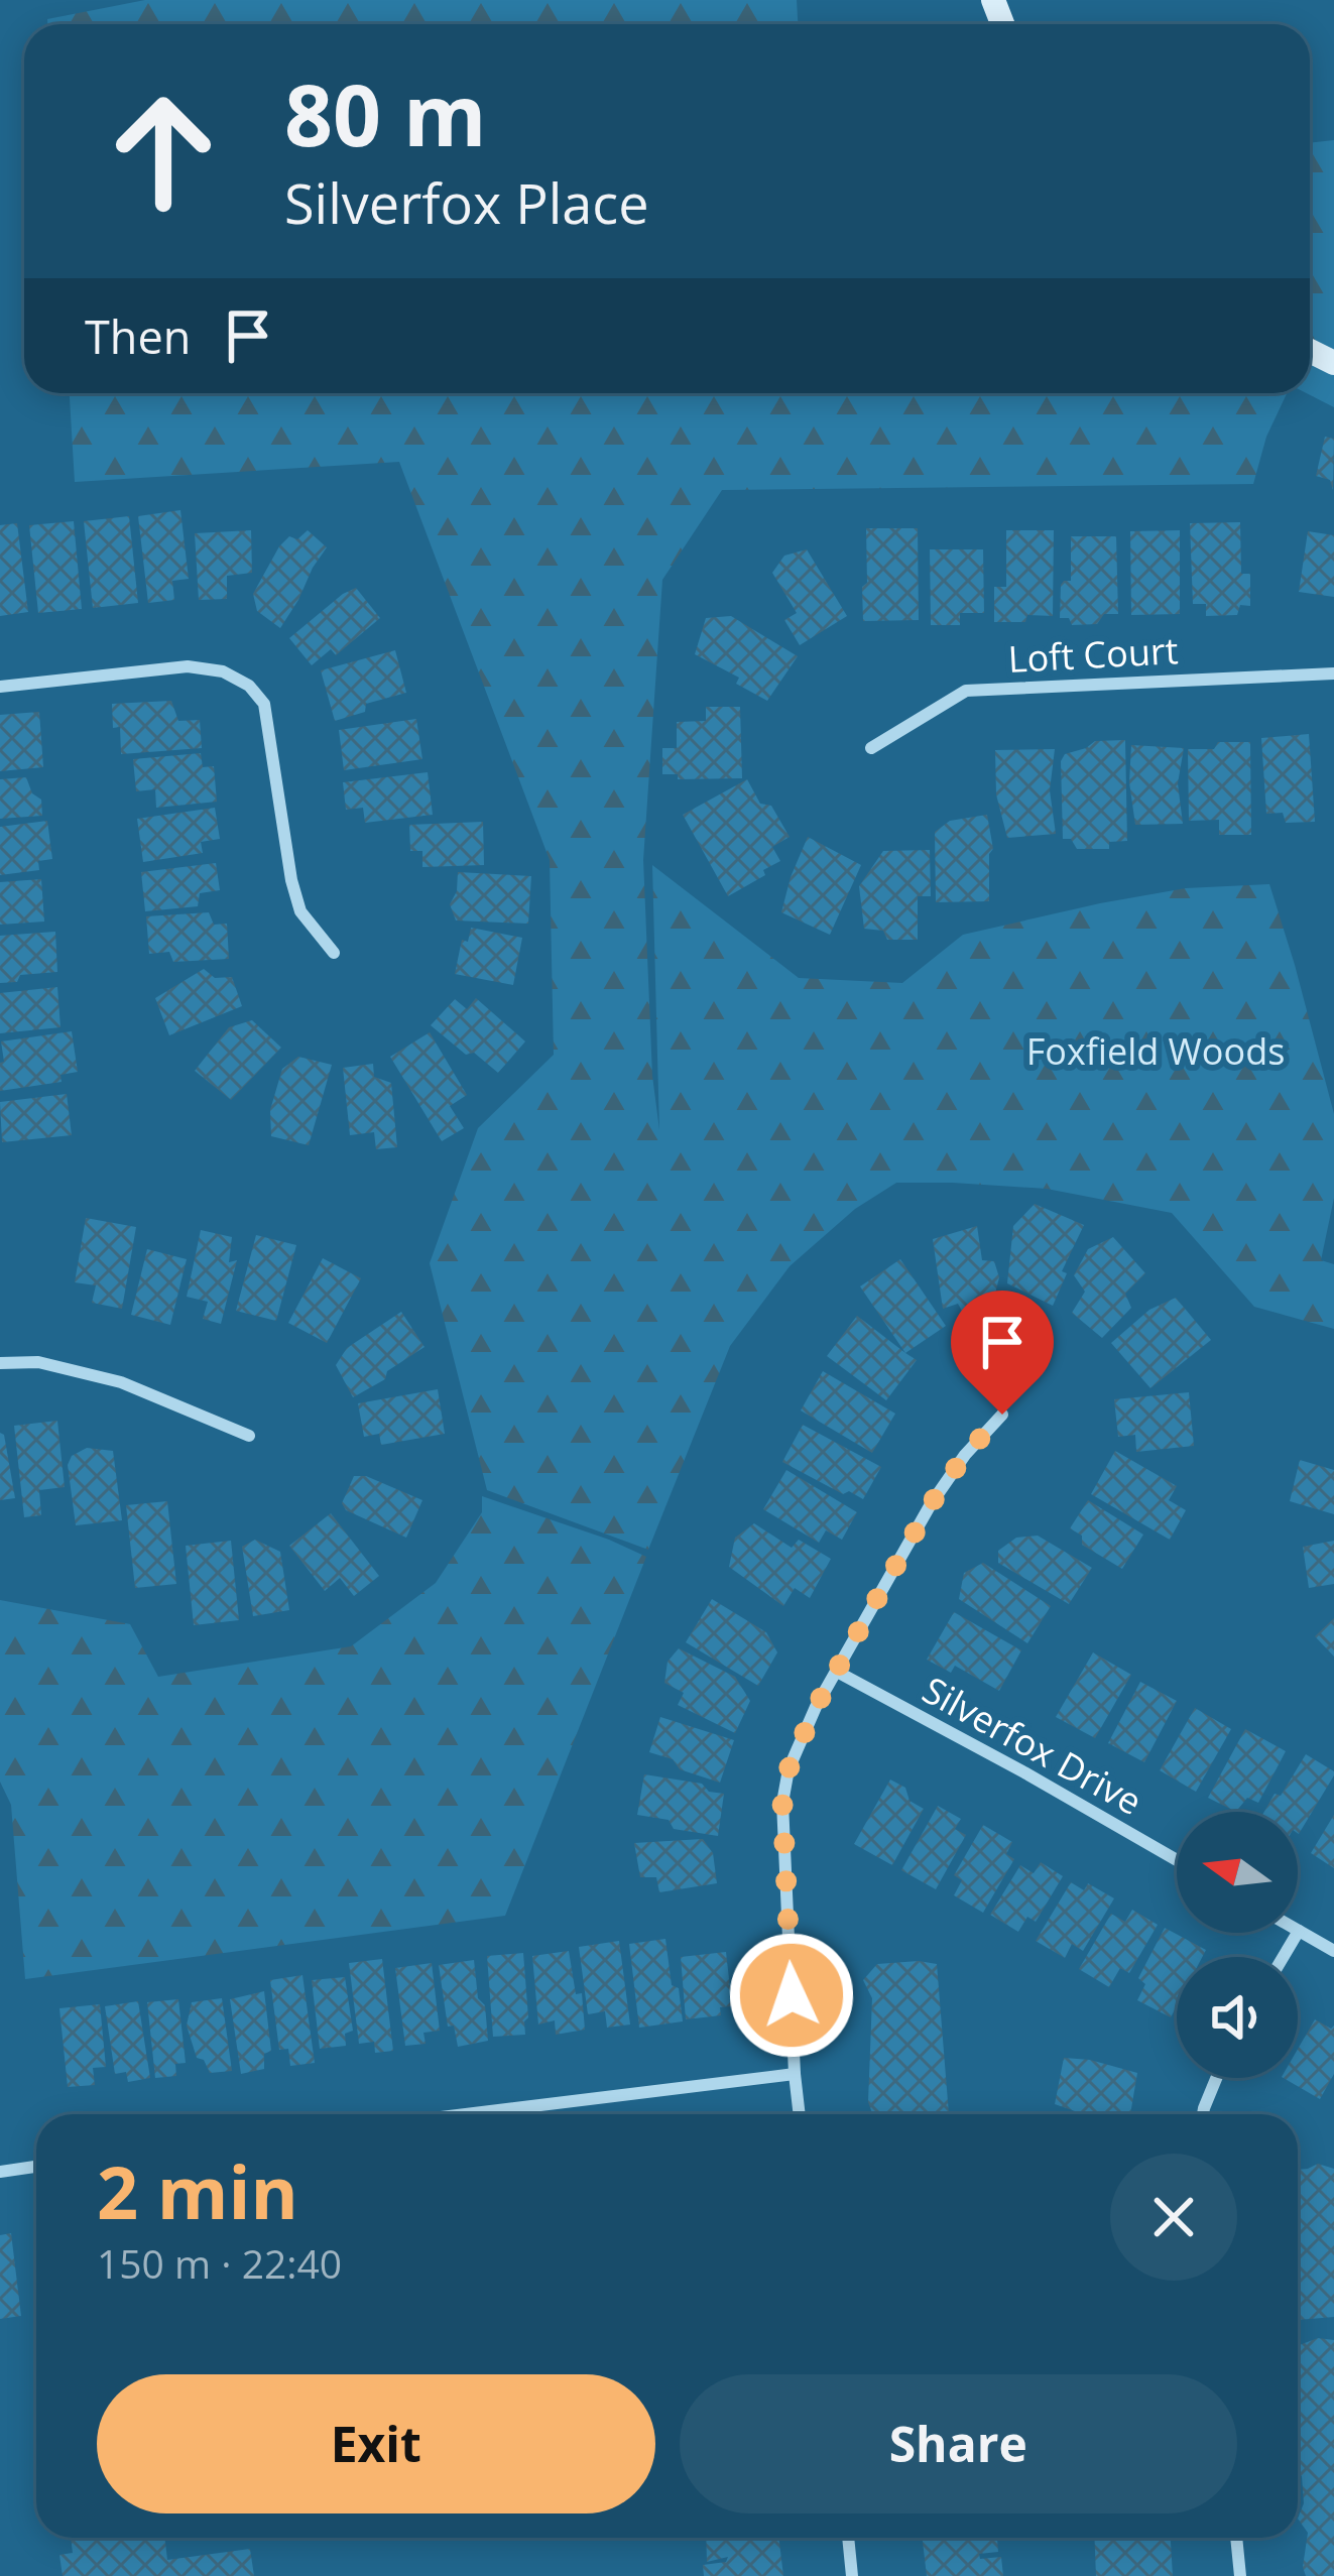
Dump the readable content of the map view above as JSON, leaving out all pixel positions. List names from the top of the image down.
{
  "streets": {
    "street": ["Loft Court", "Silverfox Drive"]
  },
  "parks": ["Foxfield Woods"],
  "north": "left",
  "page": {
    "turn": ["80 m", "Silverfox Place"],
    "then": "Then",
    "heading": ["2 min", "150 m · 22:40"],
    "buttons": ["Exit", "Share"]
  }
}
